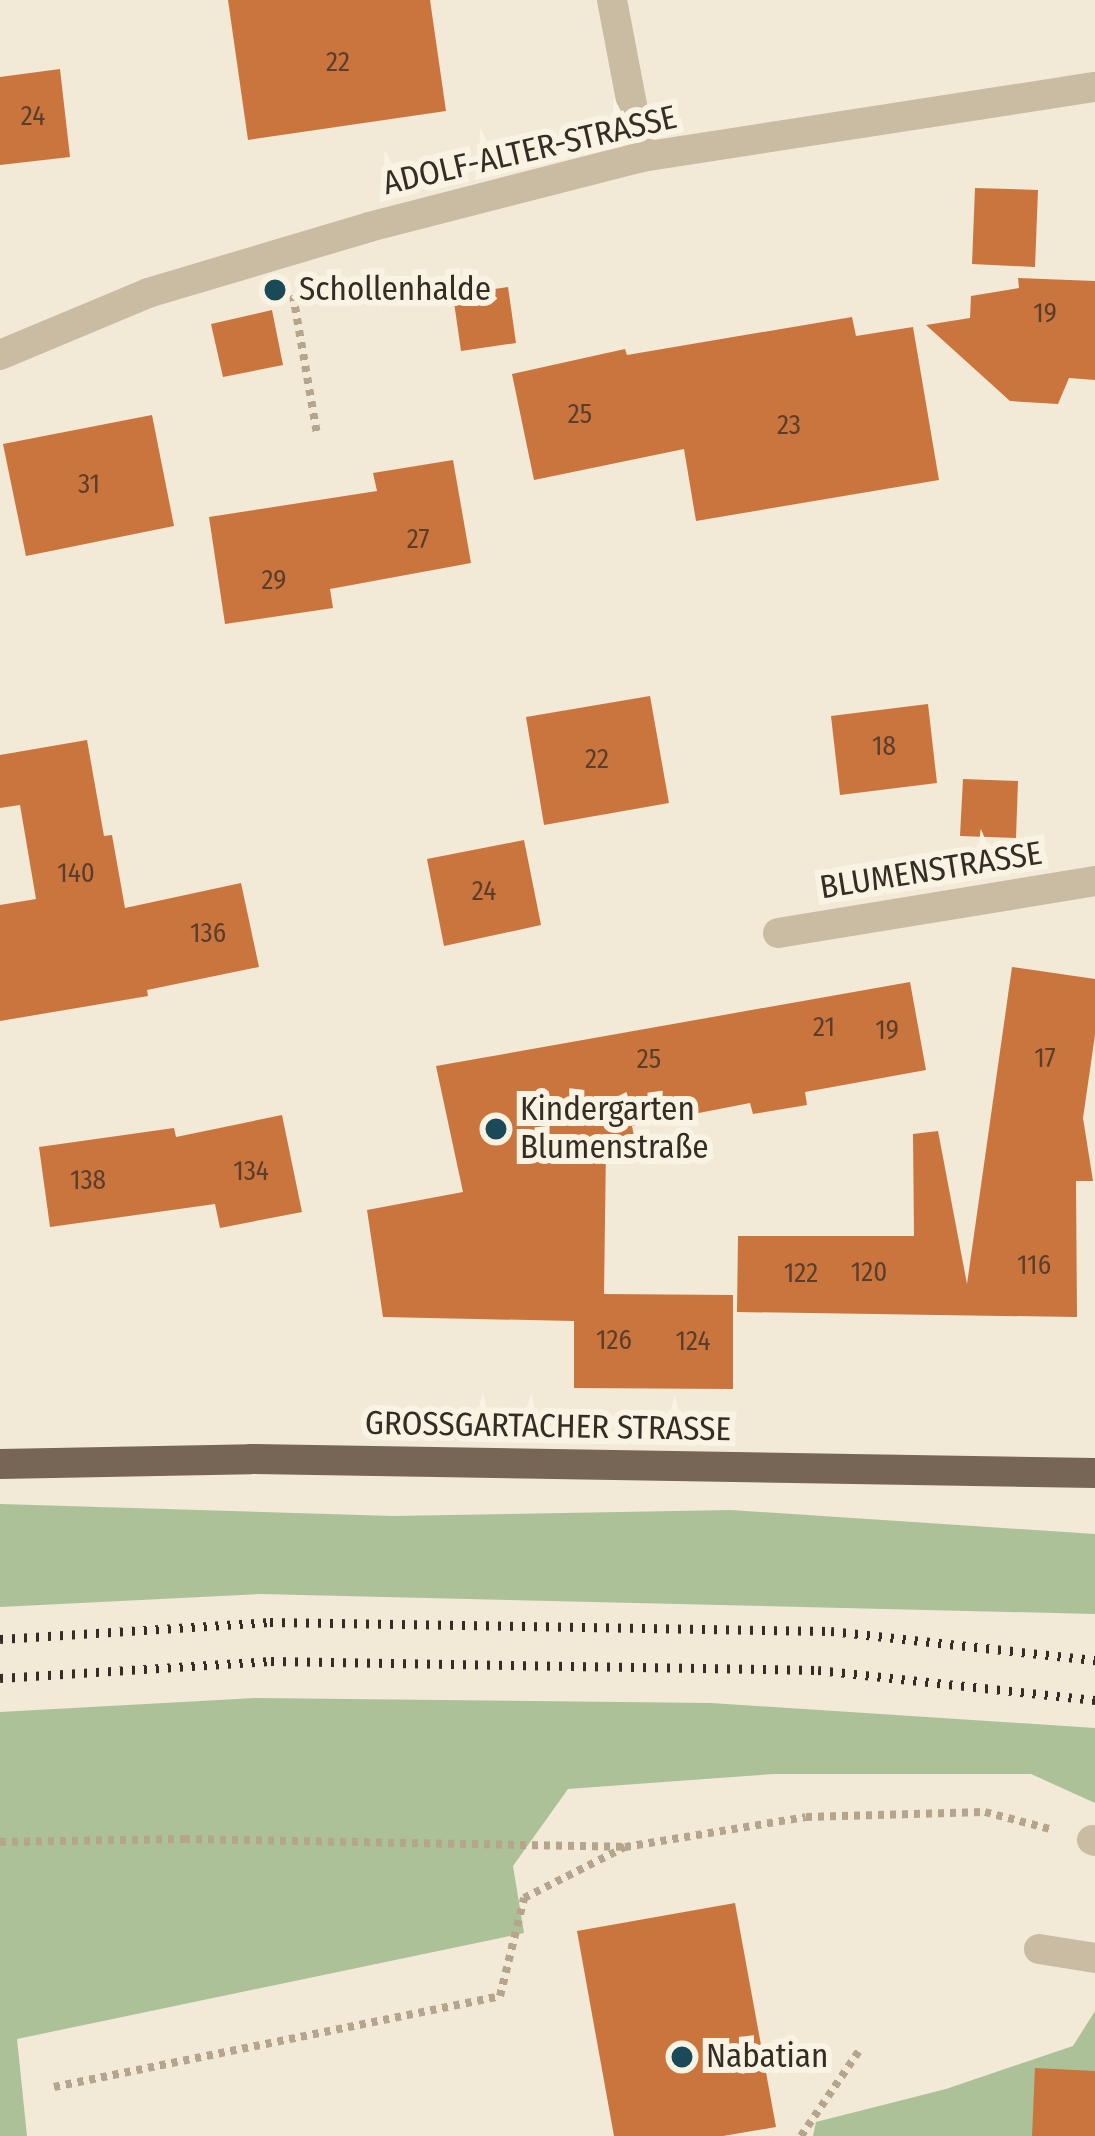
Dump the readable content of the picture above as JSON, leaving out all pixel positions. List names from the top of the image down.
{
  "streets": {
    "main road": ["GROSSGARTACHER STRASSE"],
    "street": ["ADOLF-ALTER-STRASSE", "BLUMENSTRASSE"]
  },
  "places": ["Schollenhalde", "Kindergarten Blumenstraße", "Nabatian"],
  "house_numbers": [
    "22",
    "24",
    "19",
    "25",
    "23",
    "31",
    "27",
    "29",
    "18",
    "22",
    "140",
    "24",
    "136",
    "21",
    "19",
    "17",
    "25",
    "134",
    "138",
    "116",
    "120",
    "122",
    "126",
    "124"
  ]
}
